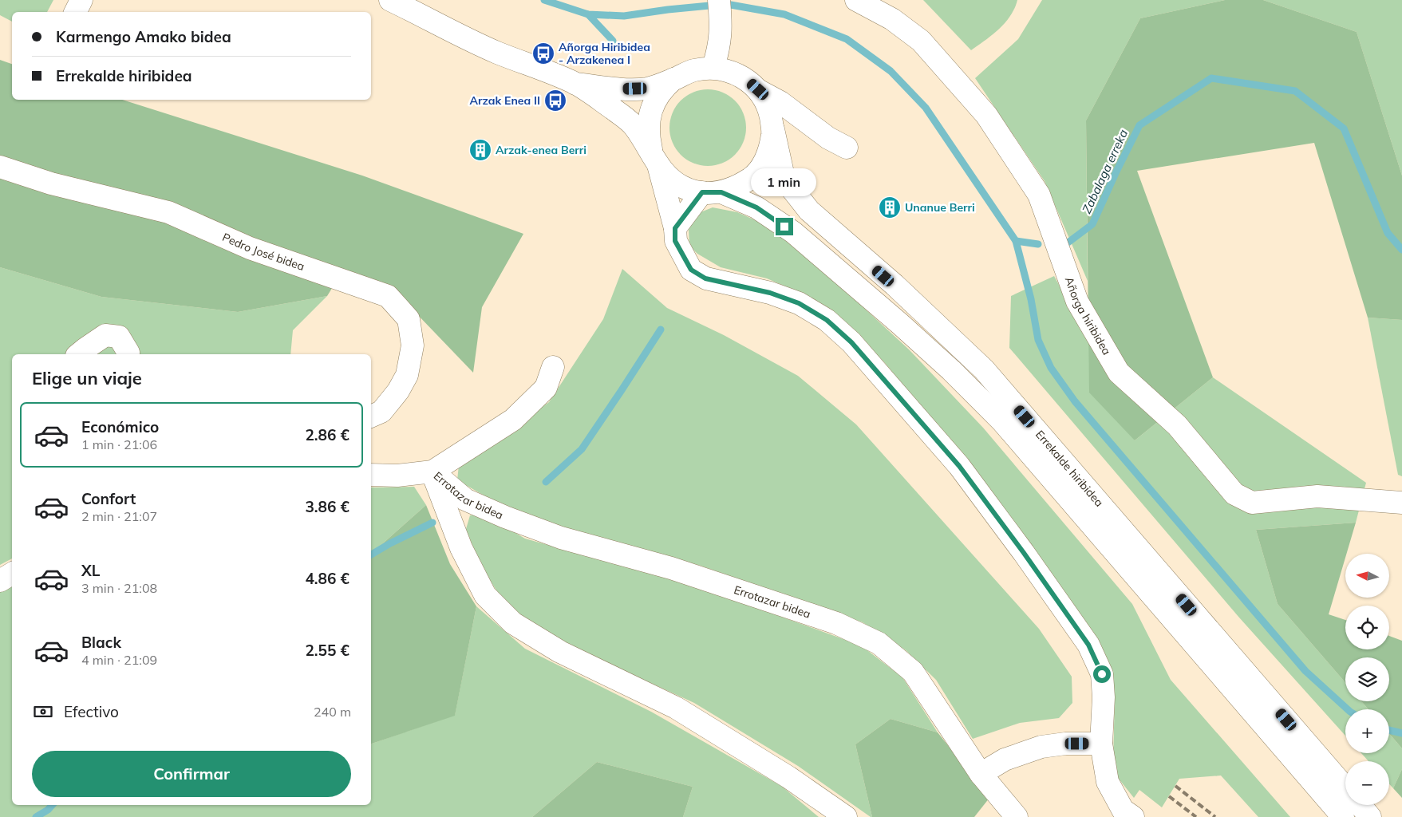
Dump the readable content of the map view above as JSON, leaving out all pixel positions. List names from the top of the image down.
{
  "streets": {
    "street": [
      "Pedro José bidea",
      "Añorga hiribidea",
      "Errekalde hiribidea",
      "Errotazar bidea"
    ]
  },
  "water": ["Zabalaga erreka"],
  "places": {
    "bus stop": ["Añorga Hiribidea - Arzakenea I", "Arzak Enea II"],
    "building": ["Arzak-enea Berri", "Unanue Berri"]
  },
  "north": "left",
  "page": {
    "banner": ["Karmengo Amako bidea", "Errekalde hiribidea"],
    "bubble": "1 min",
    "heading": "Elige un viaje",
    "list": [
      {
        "name": "Económico",
        "note": "1 min · 21:06",
        "value": "2.86 €"
      },
      {
        "name": "Confort",
        "note": "2 min · 21:07",
        "value": "3.86 €"
      },
      {
        "name": "XL",
        "note": "3 min · 21:08",
        "value": "4.86 €"
      },
      {
        "name": "Black",
        "note": "4 min · 21:09",
        "value": "2.55 €"
      }
    ],
    "map_buttons": ["+", "−"],
    "pay": ["Efectivo", "240 m"],
    "buttons": "Confirmar"
  }
}
